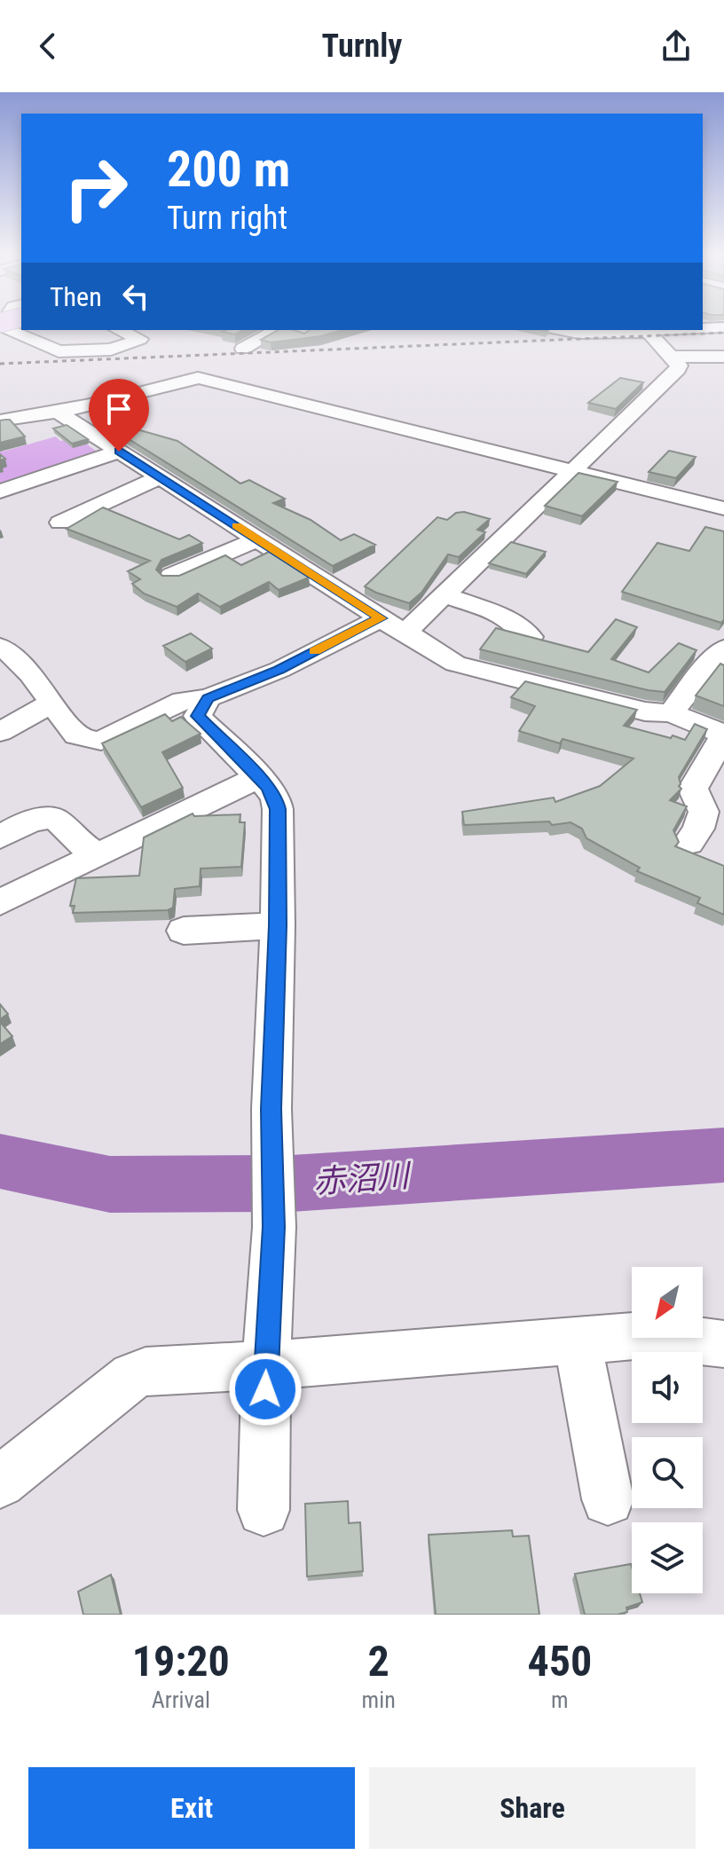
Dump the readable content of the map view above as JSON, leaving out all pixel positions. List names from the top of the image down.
{
  "water": ["赤沼川"],
  "north": "bottom left",
  "page": {
    "header": "Turnly",
    "turn": ["200 m", "Turn right"],
    "then": "Then",
    "eta": [
      "19:20",
      "Arrival",
      "2",
      "min",
      "450",
      "m"
    ],
    "buttons": ["Exit", "Share"]
  }
}
